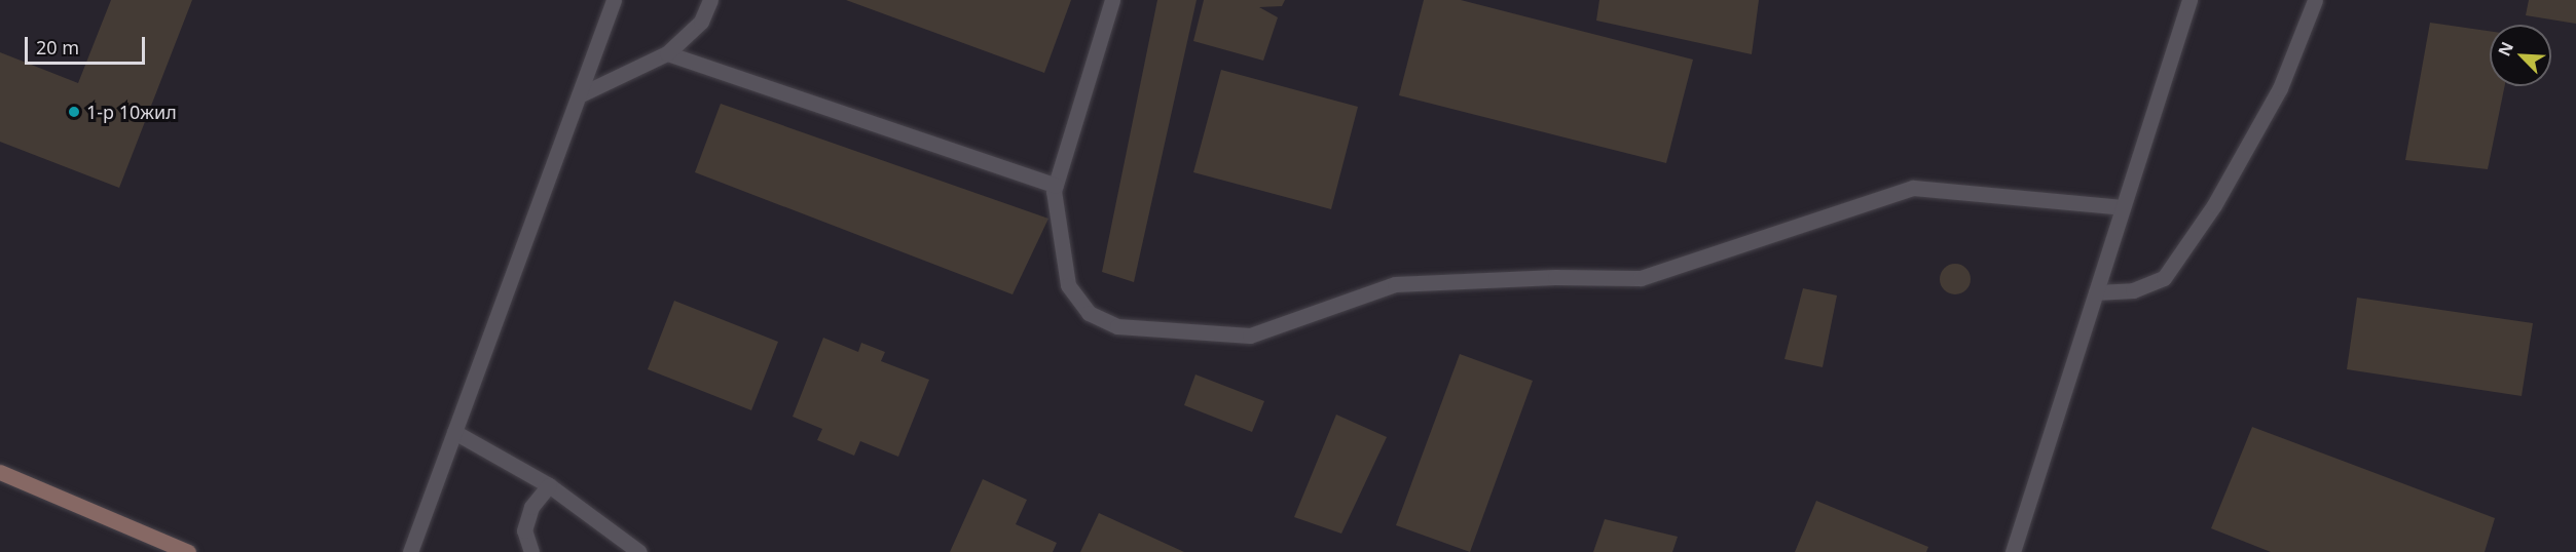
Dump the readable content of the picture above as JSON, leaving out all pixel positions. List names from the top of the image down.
{
  "places": ["1-р 10жил"],
  "scale_bar": "20 m",
  "north": "top left"
}
